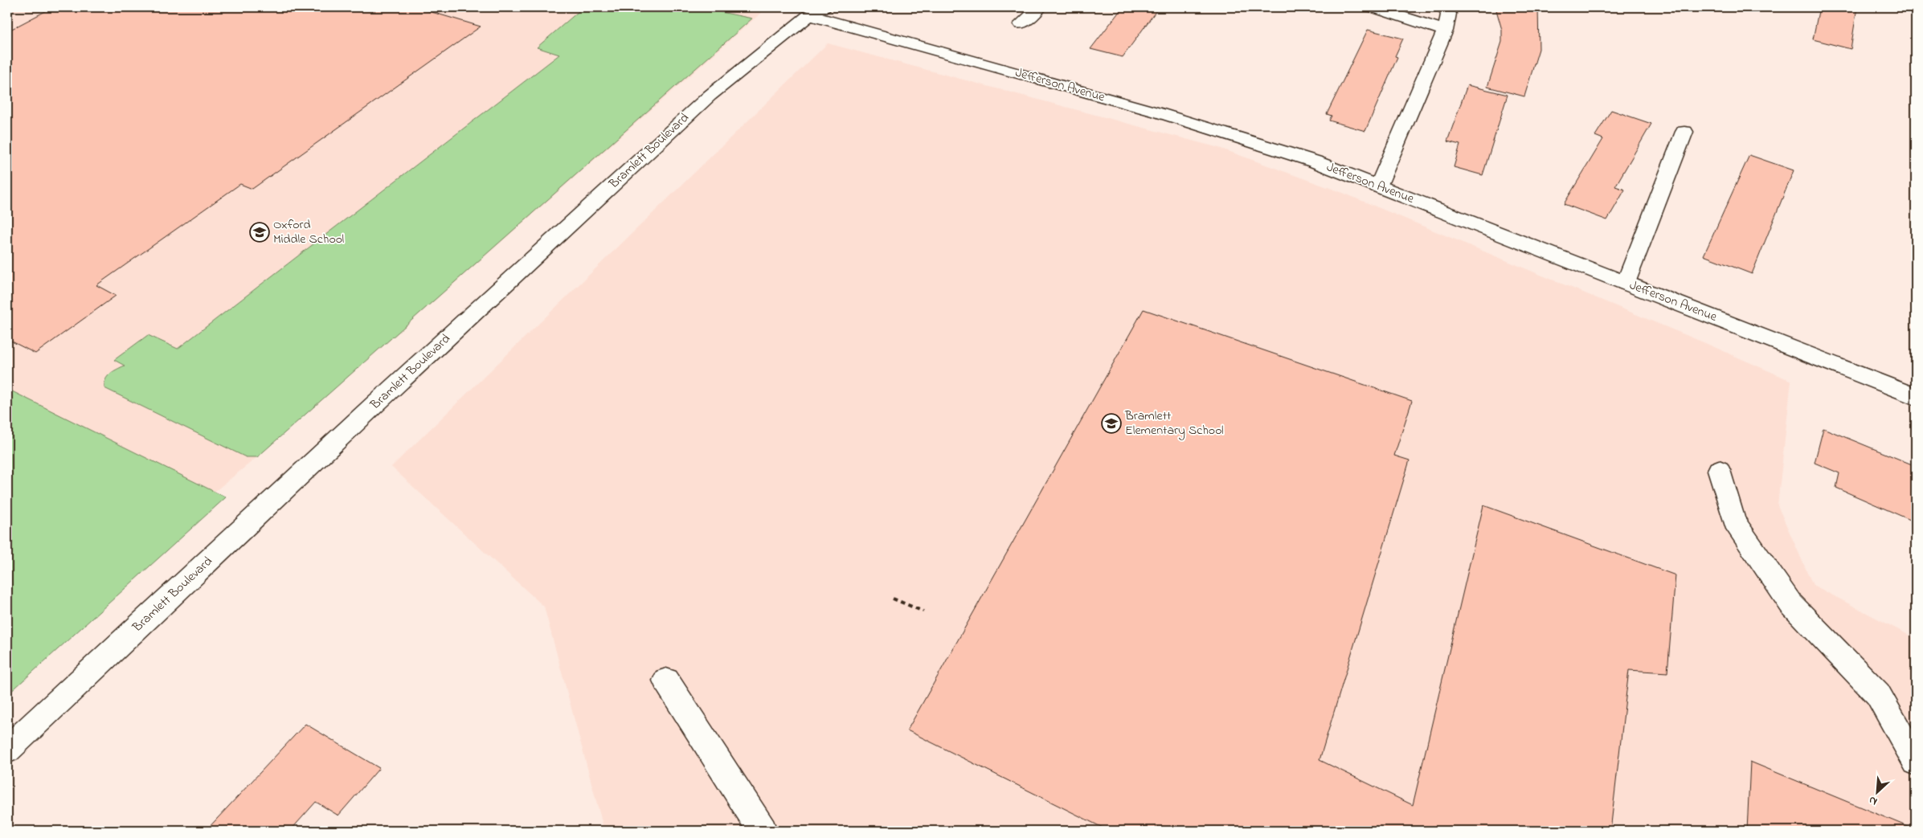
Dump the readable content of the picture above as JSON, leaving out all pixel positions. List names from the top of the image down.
{
  "streets": {
    "street": ["Jefferson Avenue", "Bramlett Boulevard"]
  },
  "crossings": [
    ["Jefferson Avenue", "Bramlett Boulevard"]
  ],
  "places": {
    "school or university": ["Oxford Middle School", "Bramlett Elementary School"]
  },
  "north": "bottom left"
}
